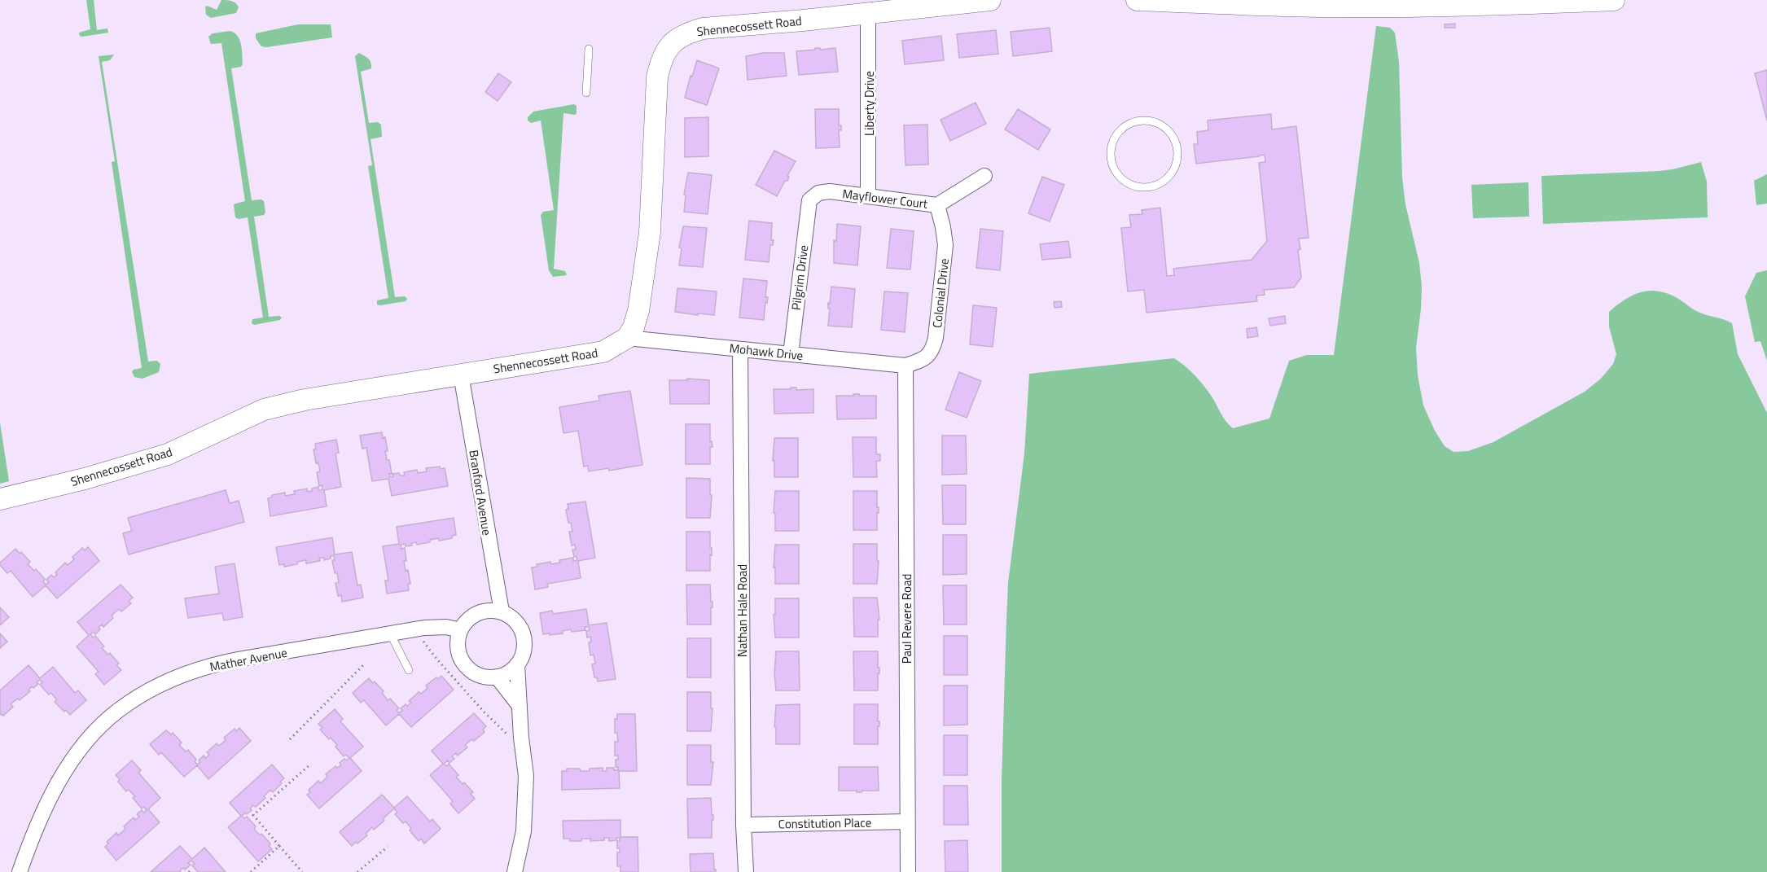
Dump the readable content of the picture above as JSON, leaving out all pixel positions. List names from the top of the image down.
{
  "streets": {
    "street": [
      "Shennecossett Road",
      "Liberty Drive",
      "Mayflower Court",
      "Pilgrim Drive",
      "Colonial Drive",
      "Mohawk Drive",
      "Branford Avenue",
      "Nathan Hale Road",
      "Paul Revere Road",
      "Mather Avenue",
      "Constitution Place"
    ]
  },
  "crossings": [
    ["Shennecossett Road", "Liberty Drive"],
    ["Shennecossett Road", "Mohawk Drive"],
    ["Shennecossett Road", "Branford Avenue"],
    ["Liberty Drive", "Mayflower Court"],
    ["Mayflower Court", "Pilgrim Drive"],
    ["Mayflower Court", "Colonial Drive"],
    ["Pilgrim Drive", "Mohawk Drive"],
    ["Colonial Drive", "Mohawk Drive"],
    ["Colonial Drive", "Paul Revere Road"],
    ["Mohawk Drive", "Nathan Hale Road"],
    ["Mohawk Drive", "Paul Revere Road"],
    ["Branford Avenue", "Mather Avenue"],
    ["Nathan Hale Road", "Constitution Place"],
    ["Paul Revere Road", "Constitution Place"]
  ]
}
